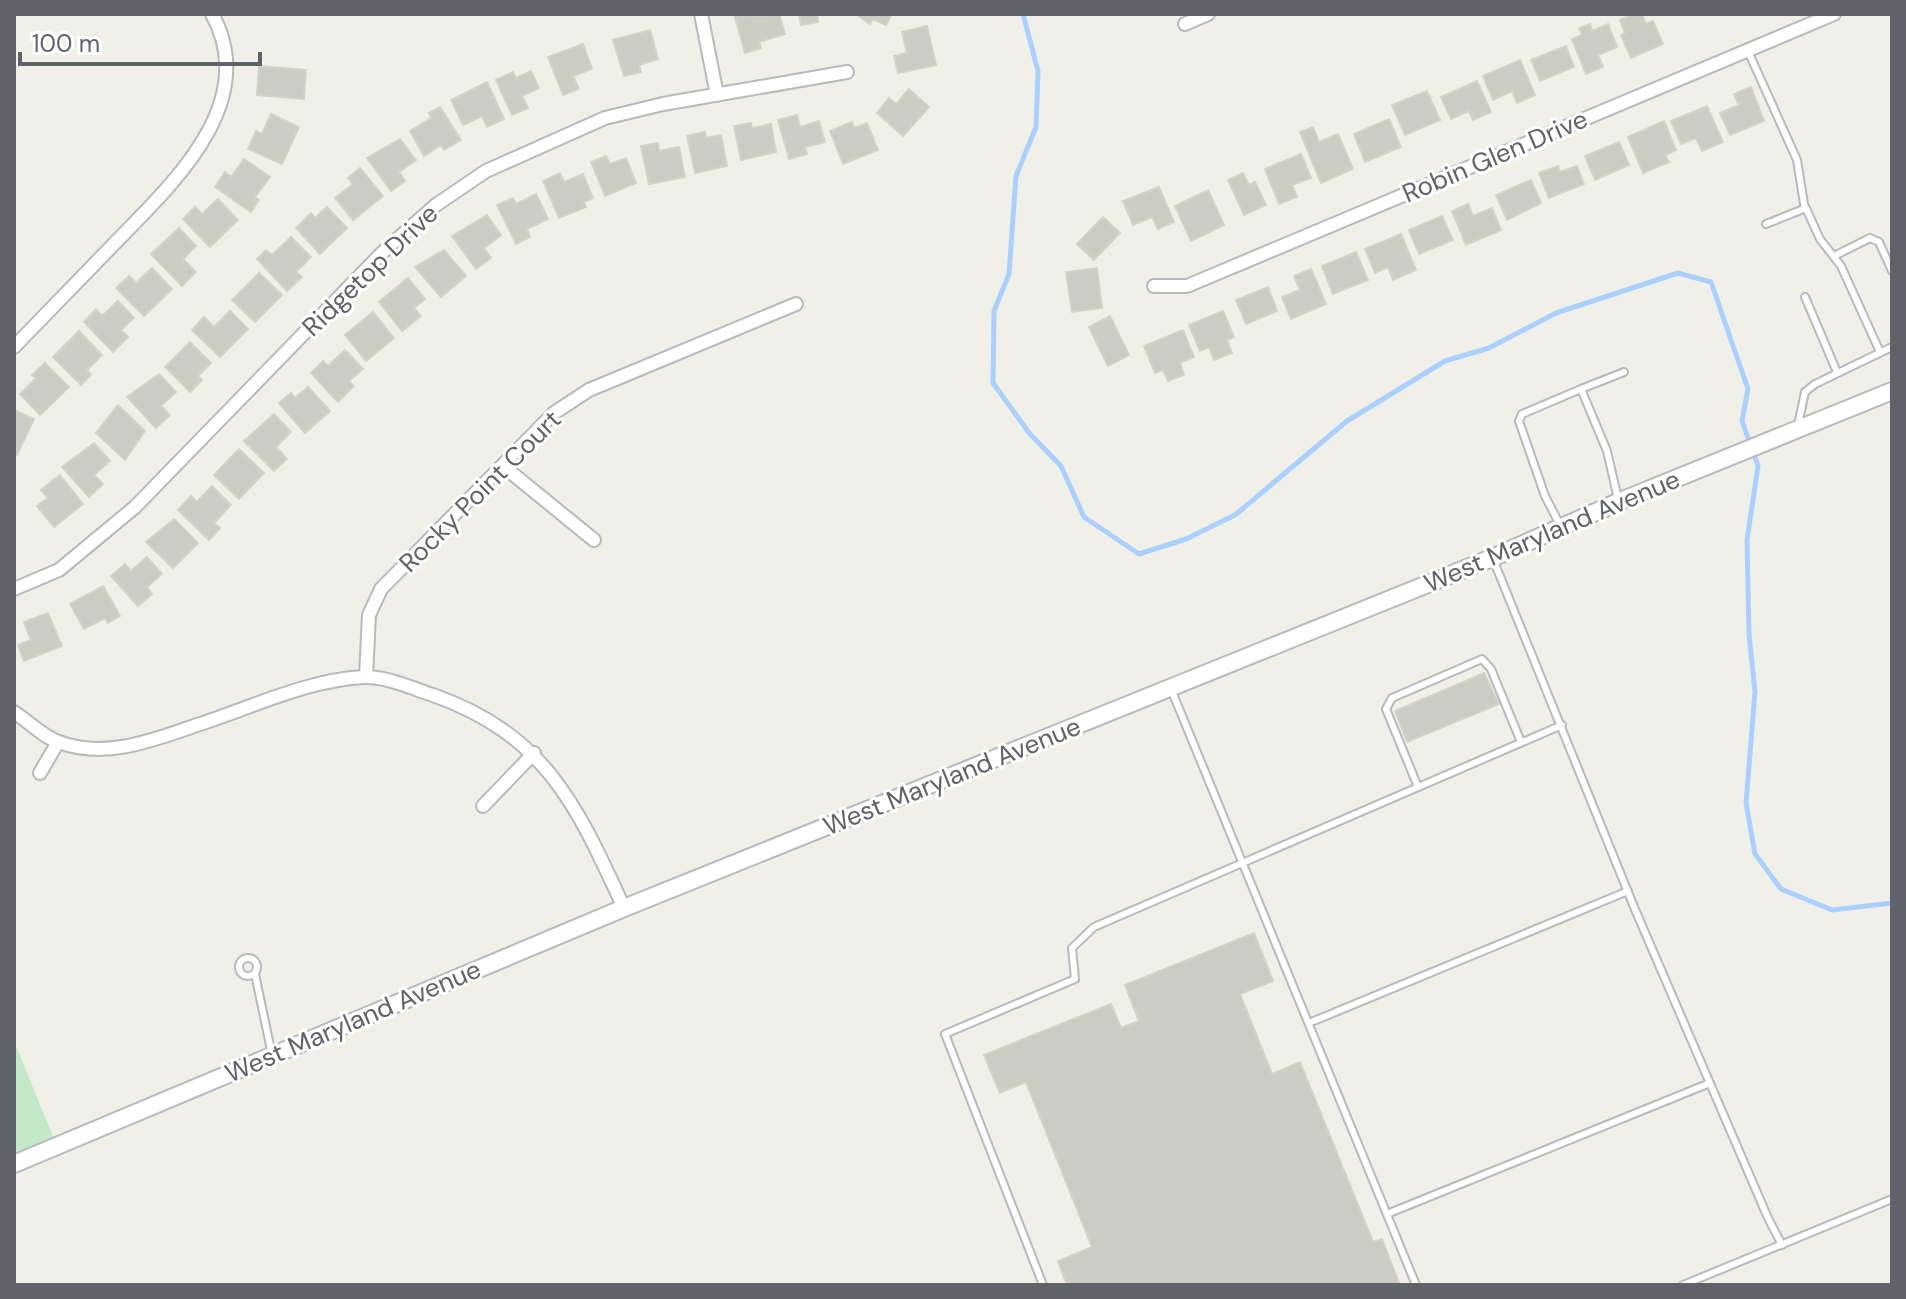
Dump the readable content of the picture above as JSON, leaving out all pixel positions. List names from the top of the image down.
{
  "streets": {
    "street": [
      "Robin Glen Drive",
      "Ridgetop Drive",
      "Rocky Point Court",
      "West Maryland Avenue"
    ]
  },
  "scale_bar": "100 m"
}
